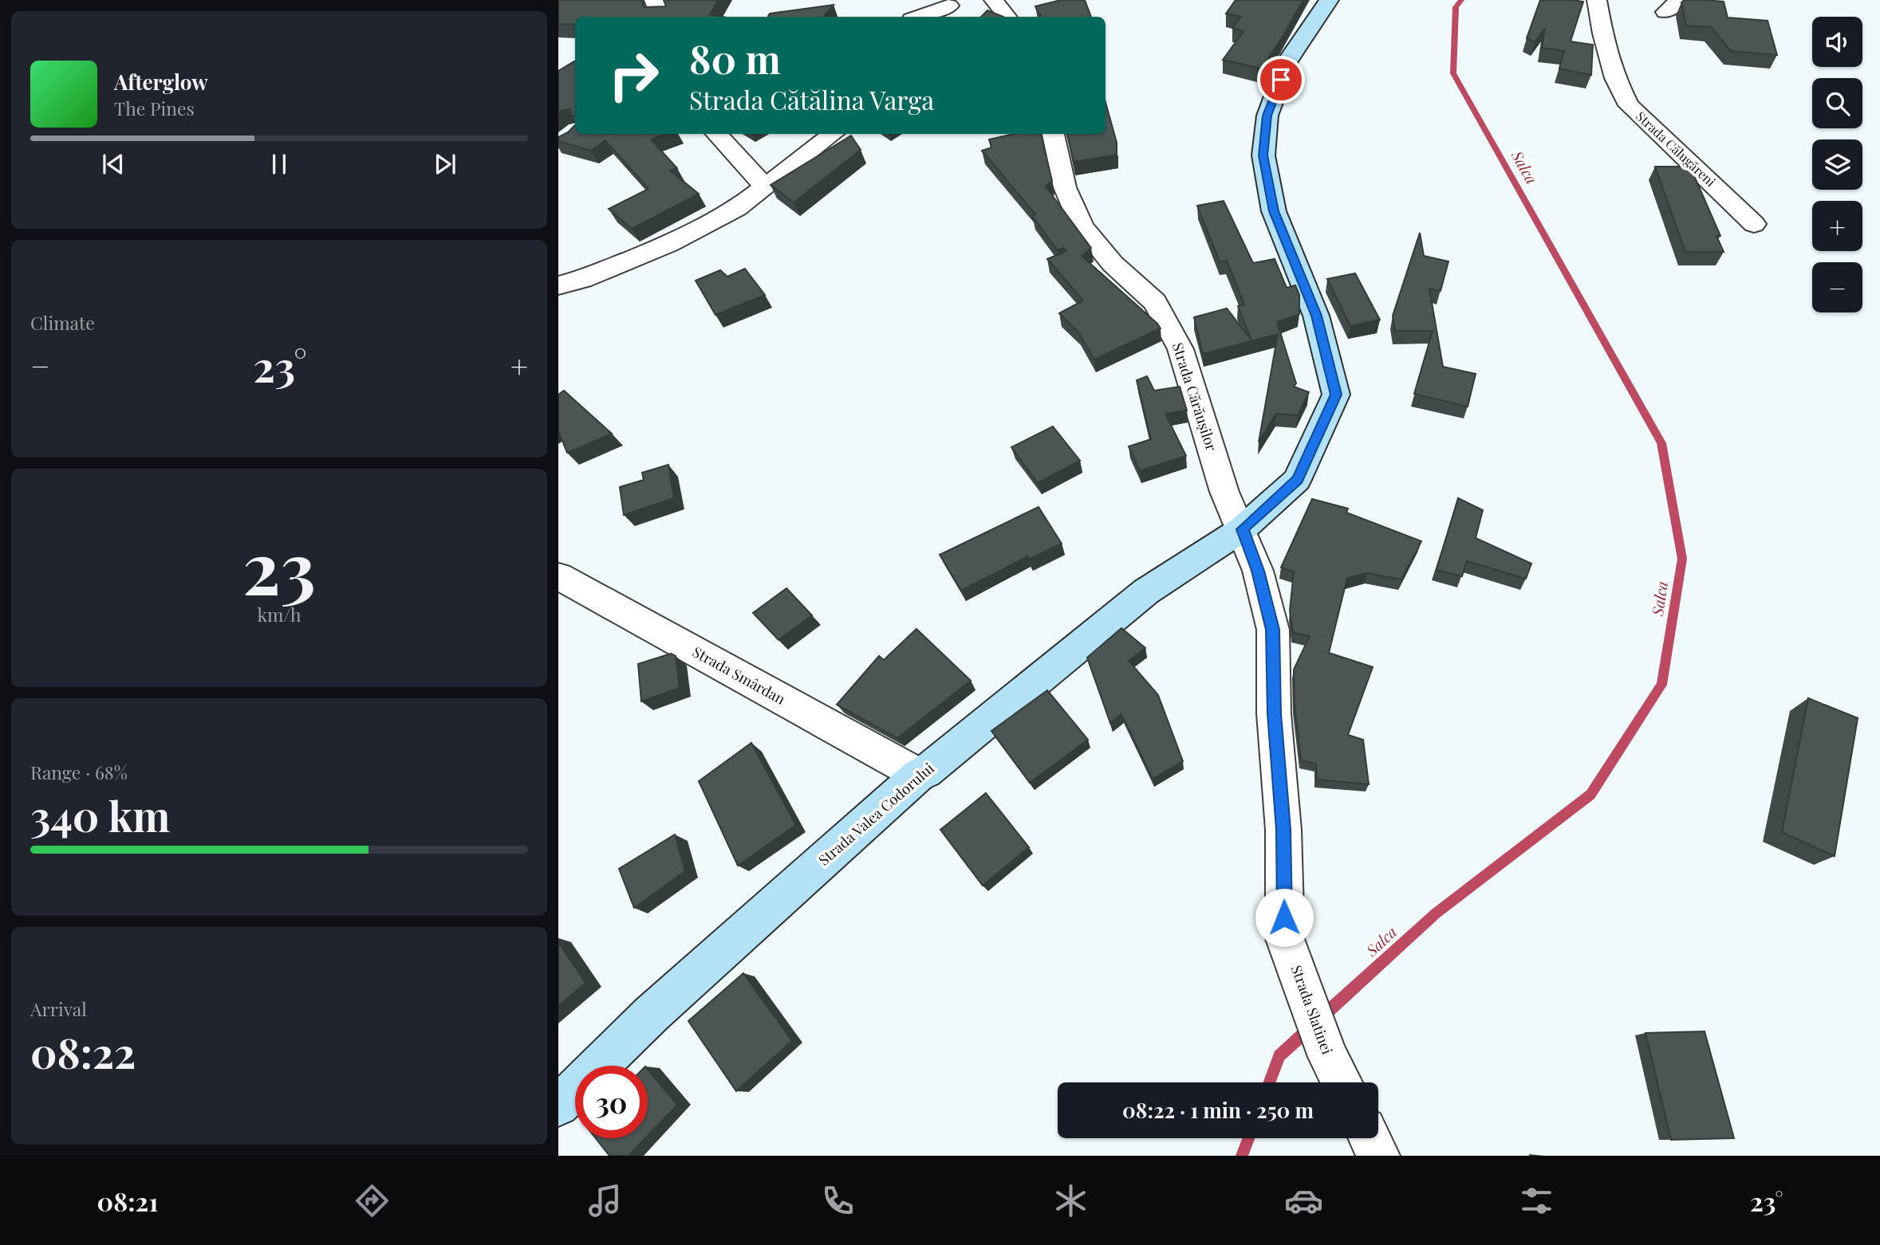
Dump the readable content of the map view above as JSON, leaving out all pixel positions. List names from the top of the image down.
{
  "streets": {
    "main road": ["Strada Valea Codorului"],
    "street": [
      "Strada Călugăreni",
      "Strada Cărăușilor",
      "Strada Smârdan",
      "Strada Slatinei"
    ]
  },
  "crossings": [
    ["Strada Cărăușilor", "Strada Valea Codorului"],
    ["Strada Cărăușilor", "Strada Slatinei"],
    ["Strada Smârdan", "Strada Valea Codorului"],
    ["Strada Valea Codorului", "Strada Slatinei"]
  ],
  "water": ["Salca"],
  "page": {
    "map_buttons": ["+", "−"],
    "turn": ["80 m", "Strada Cătălina Varga"],
    "song": ["Afterglow", "The Pines"],
    "tile": [
      "Climate",
      ["23", "km/h"],
      ["Range · 68%", "340 km"],
      ["Arrival", "08:22"]
    ],
    "heat": ["−", "23°", "+"],
    "limit": "30",
    "trip": "08:22 · 1 min · 250 m",
    "tabs": ["08:21", "23°"]
  }
}
